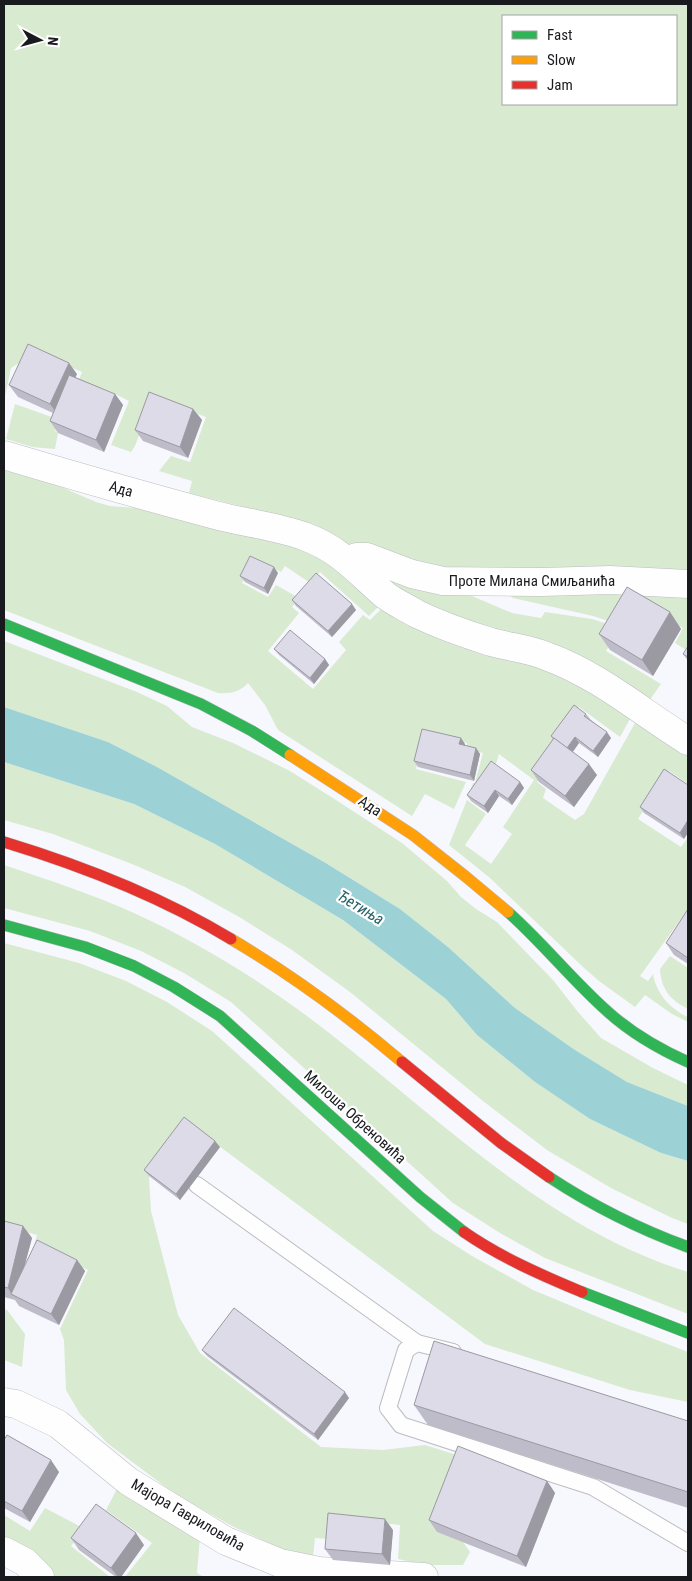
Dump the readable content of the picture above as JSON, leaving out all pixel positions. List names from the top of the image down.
{
  "streets": {
    "street": [
      "Ада",
      "Проте Милана Смиљанића",
      "Милоша Обреновића",
      "Мајора Гавриловића"
    ]
  },
  "crossings": [
    ["Ада", "Проте Милана Смиљанића"]
  ],
  "water": ["Ђетиња"],
  "legend": ["Fast", "Slow", "Jam"],
  "north": "right"
}
